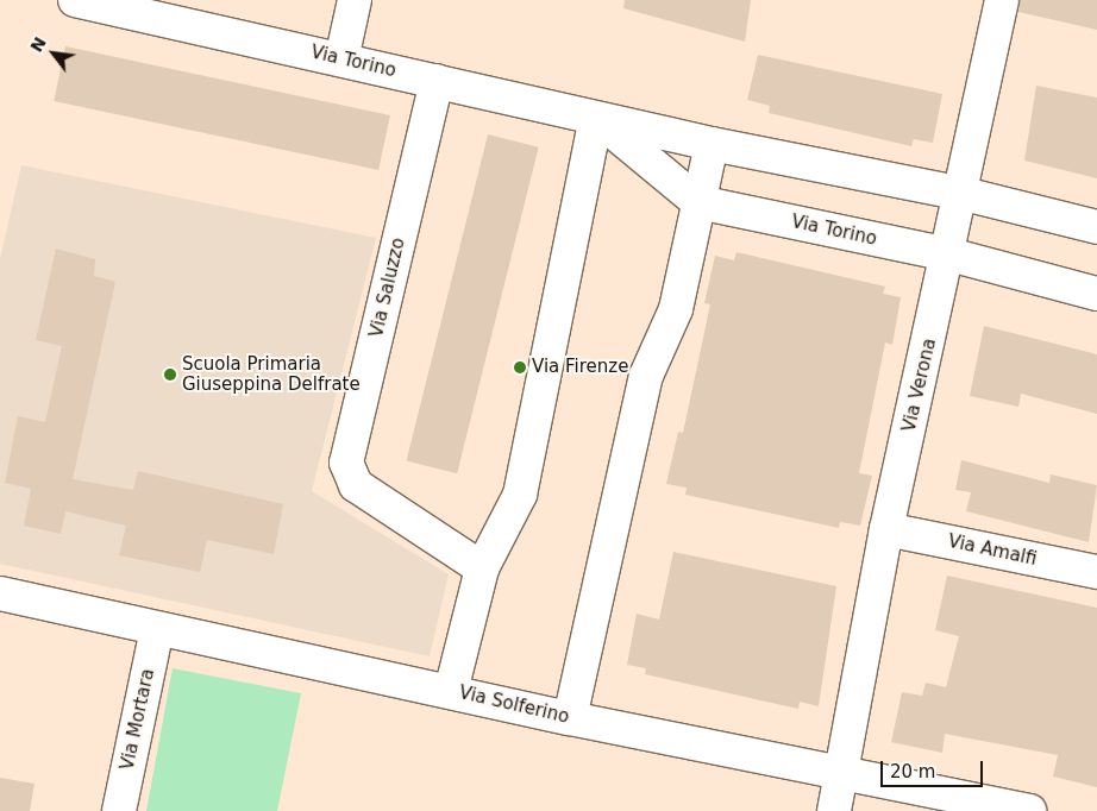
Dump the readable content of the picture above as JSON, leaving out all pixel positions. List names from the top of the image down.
{
  "streets": {
    "street": [
      "Via Torino",
      "Via Saluzzo",
      "Via Verona",
      "Via Amalfi",
      "Via Solferino",
      "Via Mortara"
    ]
  },
  "crossings": [
    ["Via Torino", "Via Saluzzo"],
    ["Via Torino", "Via Verona"],
    ["Via Verona", "Via Amalfi"],
    ["Via Verona", "Via Solferino"],
    ["Via Solferino", "Via Mortara"]
  ],
  "places": ["Via Firenze", "Scuola Primaria Giuseppina Delfrate"],
  "scale_bar": "20 m",
  "north": "top left"
}
